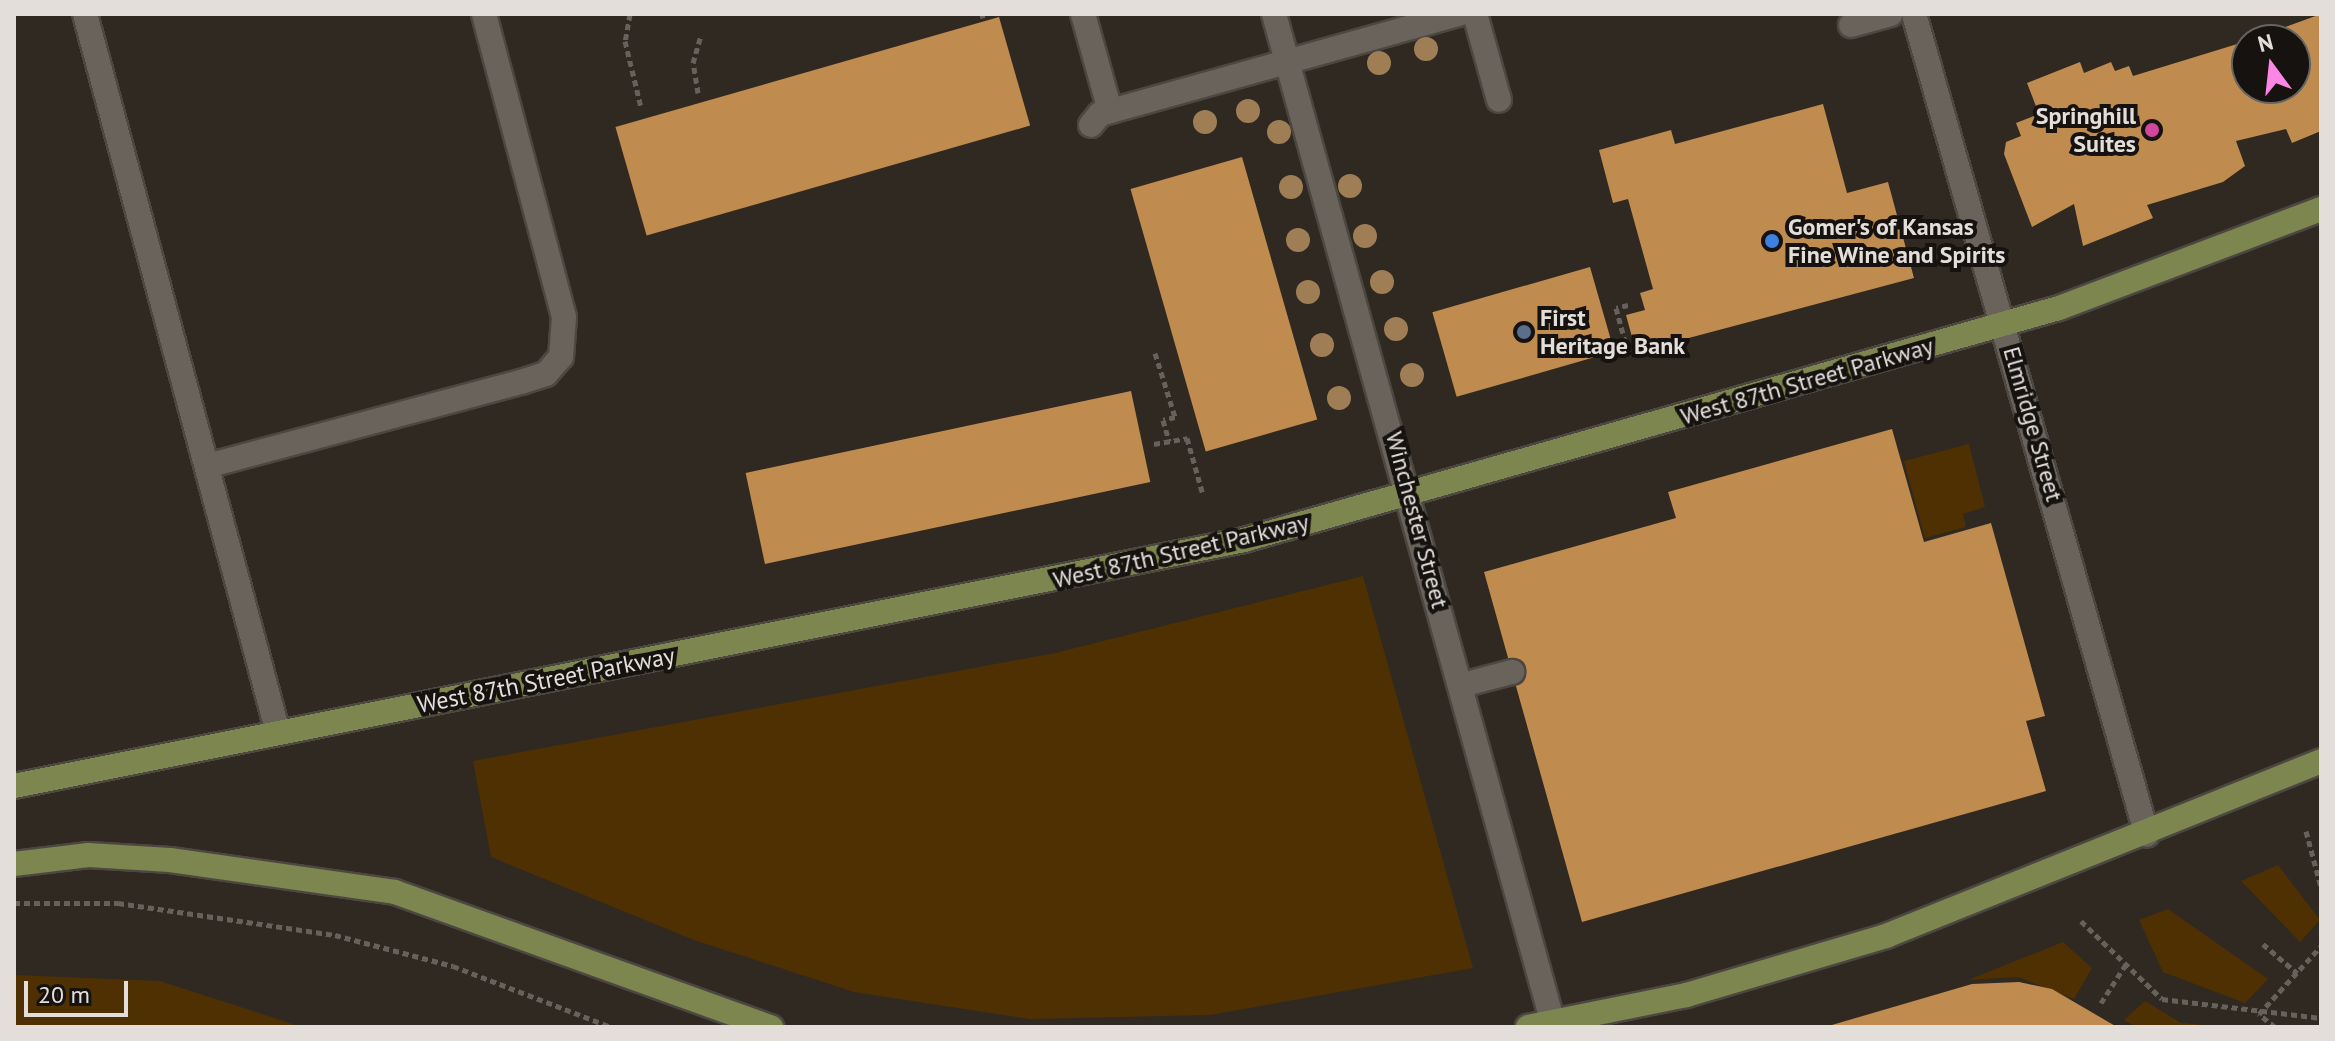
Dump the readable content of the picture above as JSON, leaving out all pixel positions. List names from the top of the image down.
{
  "streets": {
    "main road": ["West 87th Street Parkway"],
    "street": ["Elmridge Street", "Winchester Street"]
  },
  "crossings": [
    ["West 87th Street Parkway", "Elmridge Street"],
    ["West 87th Street Parkway", "Winchester Street"]
  ],
  "places": ["Springhill Suites", "Gomer's of Kansas Fine Wine and Spirits", "First Heritage Bank"],
  "scale_bar": "20 m",
  "north": "top"
}
